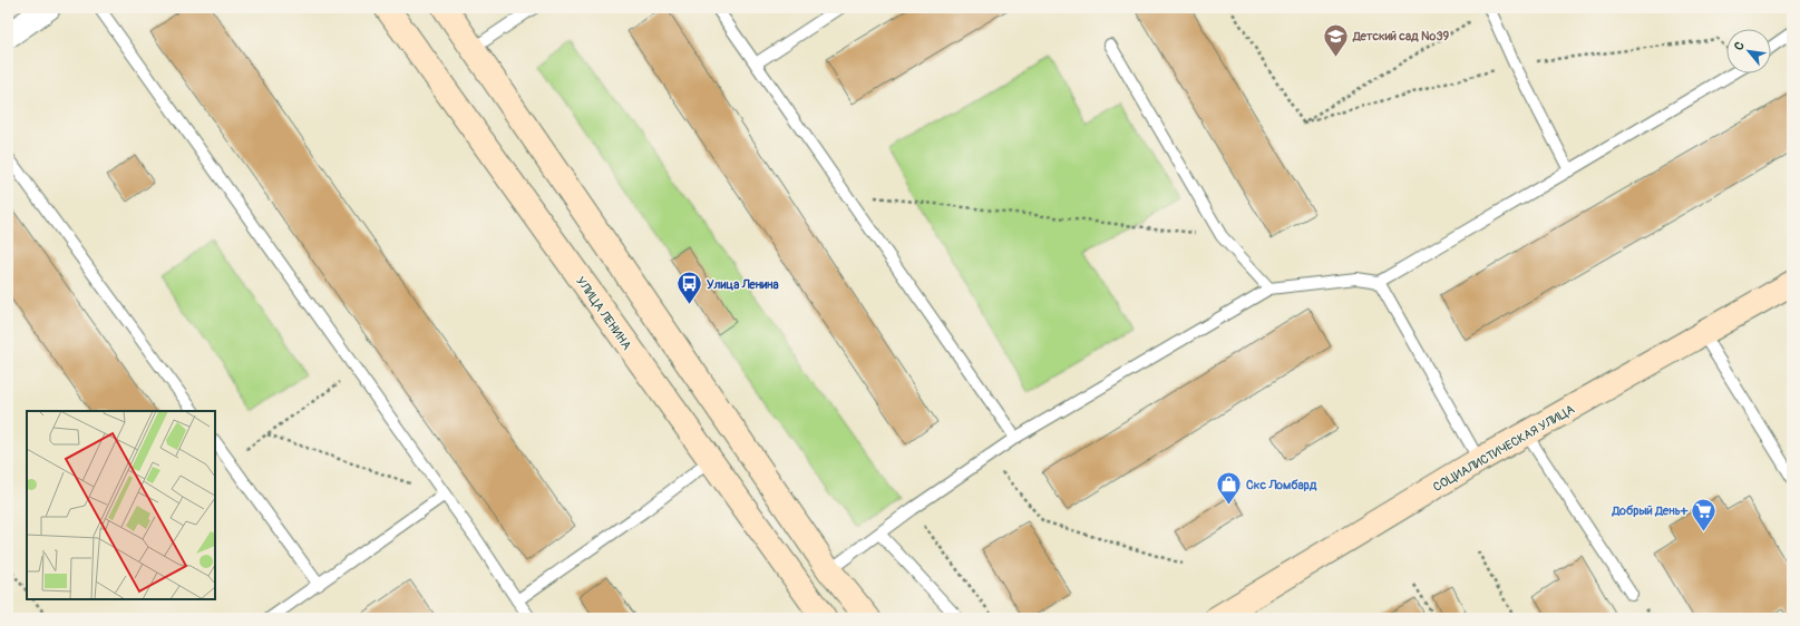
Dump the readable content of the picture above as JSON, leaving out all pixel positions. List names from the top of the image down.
{
  "streets": {
    "main road": ["УЛИЦА ЛЕНИНА", "СОЦИАЛИСТИЧЕСКАЯ УЛИЦА"]
  },
  "places": {
    "school or university": ["Детский сад №39"],
    "bus stop": ["Улица Ленина"],
    "shop": ["Скс Ломбард"],
    "supermarket": ["Добрый День+"]
  },
  "north": "top left"
}
